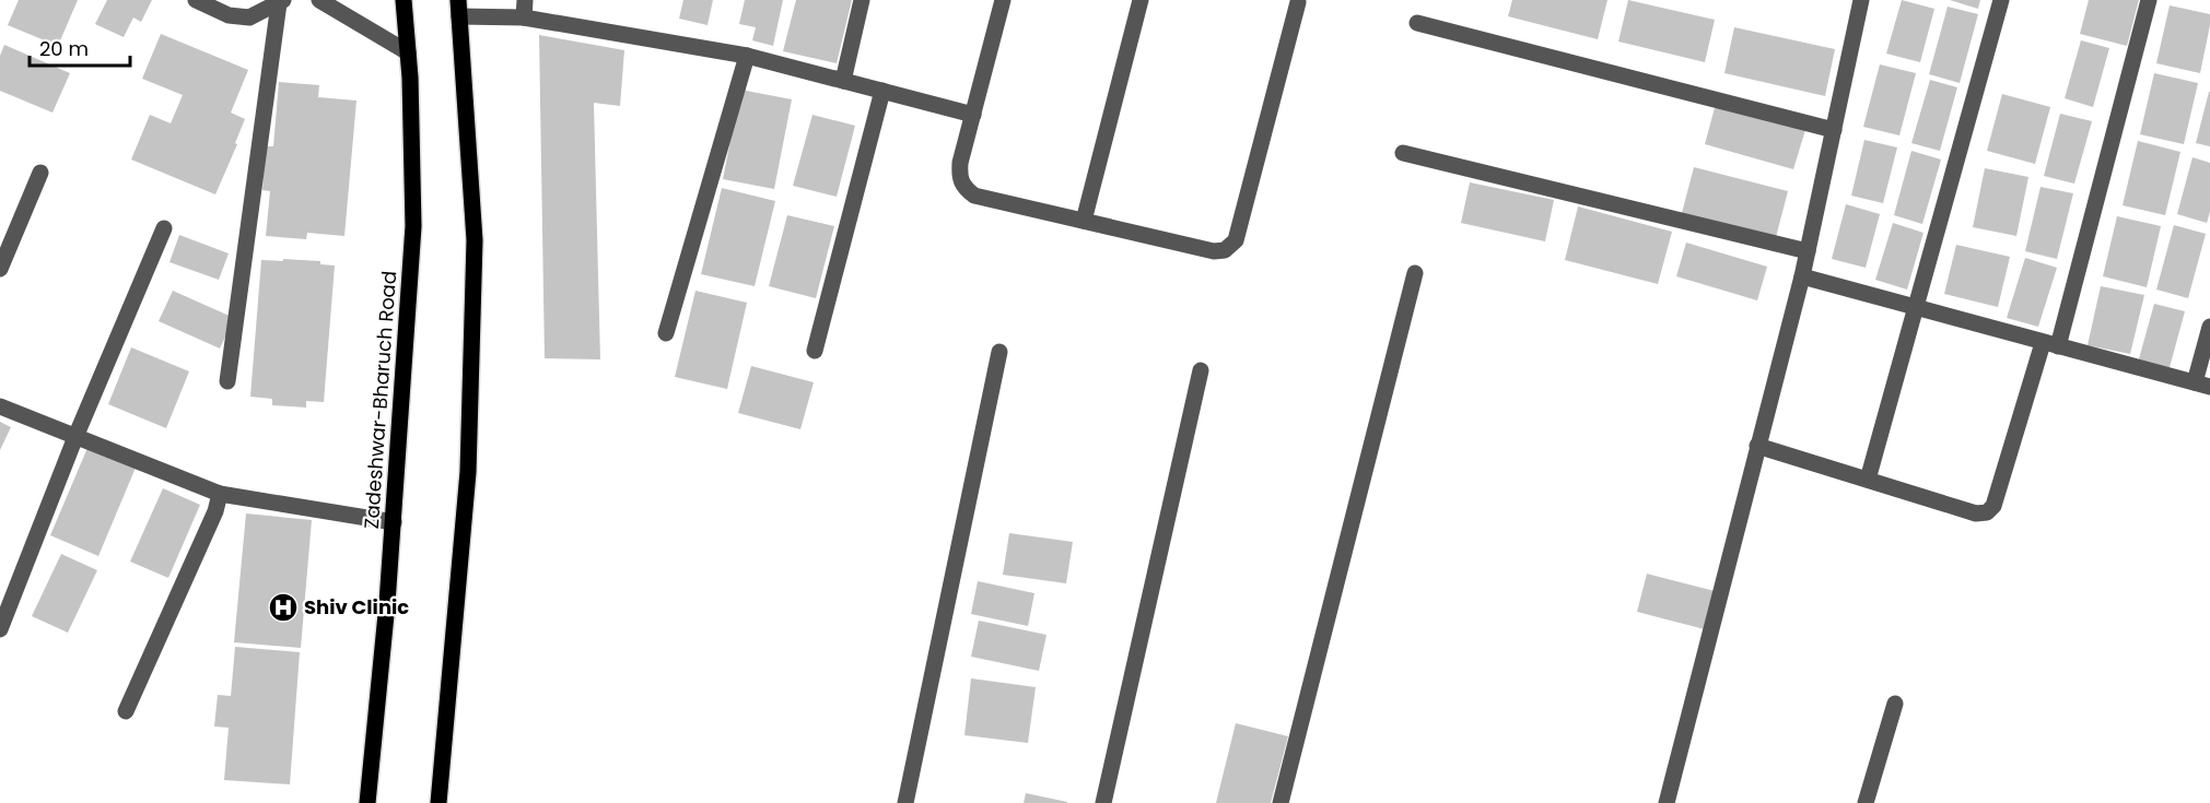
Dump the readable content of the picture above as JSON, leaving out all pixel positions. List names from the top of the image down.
{
  "streets": {
    "main road": ["Zadeshwar-Bharuch Road"]
  },
  "places": {
    "hospital": ["Shiv Clinic"]
  },
  "scale_bar": "20 m"
}
